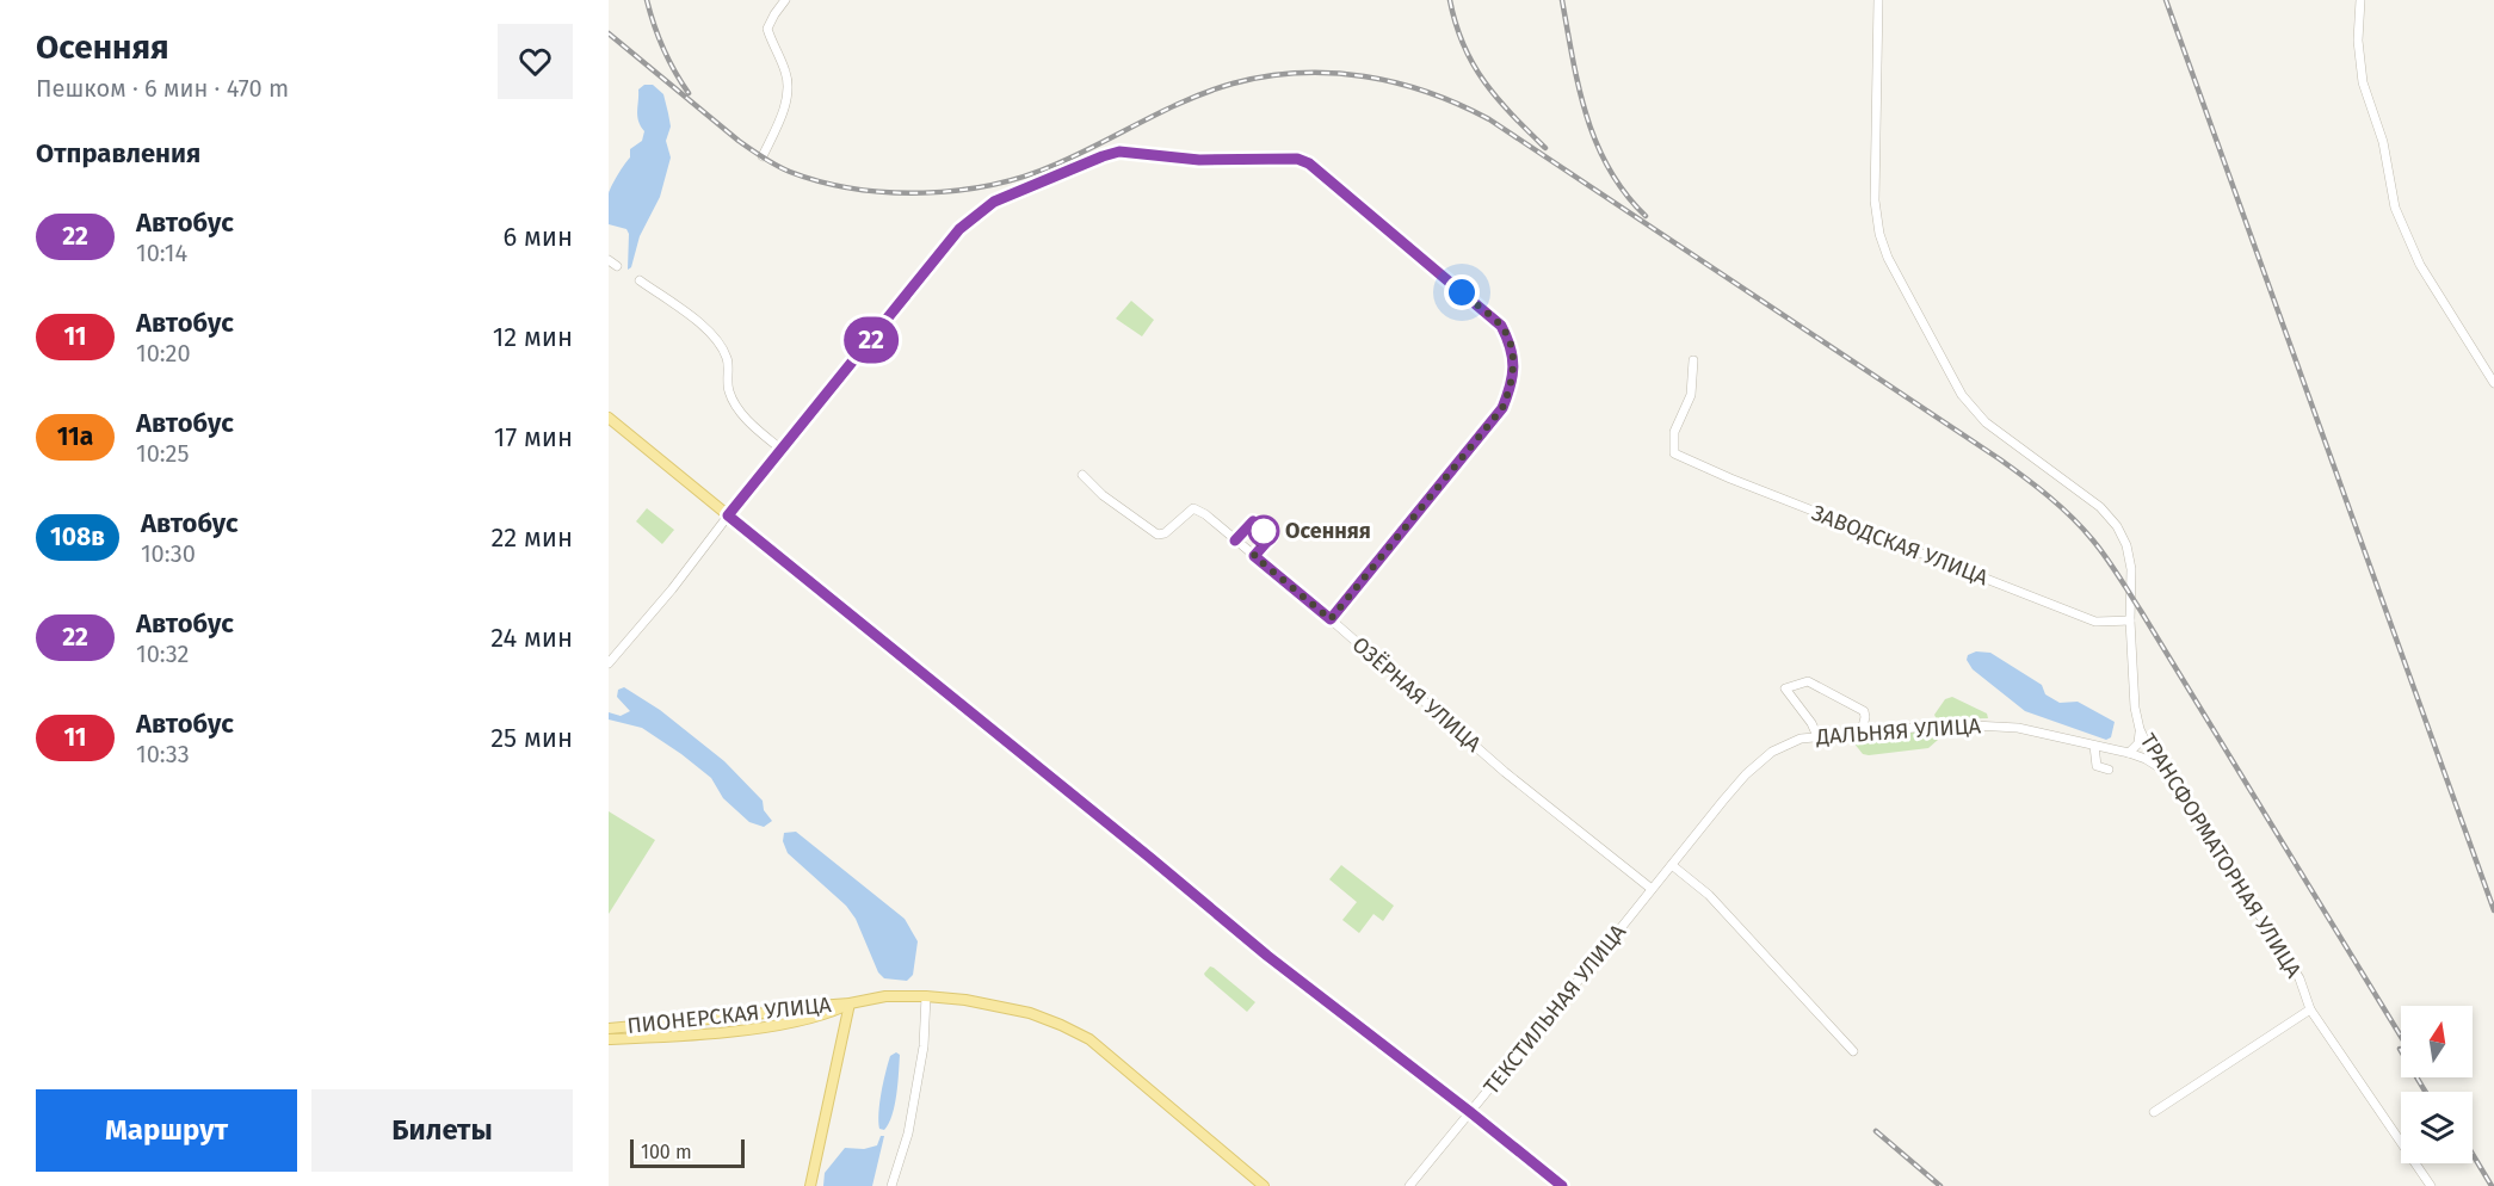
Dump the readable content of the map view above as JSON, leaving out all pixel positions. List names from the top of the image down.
{
  "streets": {
    "main road": ["ПИОНЕРСКАЯ УЛИЦА"],
    "street": [
      "ЗАВОДСКАЯ УЛИЦА",
      "ОЗЁРНАЯ УЛИЦА",
      "ДАЛЬНЯЯ УЛИЦА",
      "ТРАНСФОРМАТОРНАЯ УЛИЦА",
      "ТЕКСТИЛЬНАЯ УЛИЦА"
    ]
  },
  "crossings": [
    ["ЗАВОДСКАЯ УЛИЦА", "ТРАНСФОРМАТОРНАЯ УЛИЦА"],
    ["ОЗЁРНАЯ УЛИЦА", "ТЕКСТИЛЬНАЯ УЛИЦА"],
    ["ДАЛЬНЯЯ УЛИЦА", "ТРАНСФОРМАТОРНАЯ УЛИЦА"],
    ["ДАЛЬНЯЯ УЛИЦА", "ТЕКСТИЛЬНАЯ УЛИЦА"]
  ],
  "places": ["Осенняя"],
  "lines": ["bus line 22"],
  "scale_bar": "100 m",
  "north": "top",
  "page": {
    "heading": [
      ["Осенняя", "Пешком · 6 мин · 470 m"],
      "Отправления"
    ],
    "on_map": "22",
    "list": [
      {
        "mark": "22",
        "name": "Автобус",
        "note": "10:14",
        "value": "6 мин"
      },
      {
        "mark": "11",
        "name": "Автобус",
        "note": "10:20",
        "value": "12 мин"
      },
      {
        "mark": "11а",
        "name": "Автобус",
        "note": "10:25",
        "value": "17 мин"
      },
      {
        "mark": "108в",
        "name": "Автобус",
        "note": "10:30",
        "value": "22 мин"
      },
      {
        "mark": "22",
        "name": "Автобус",
        "note": "10:32",
        "value": "24 мин"
      },
      {
        "mark": "11",
        "name": "Автобус",
        "note": "10:33",
        "value": "25 мин"
      }
    ],
    "buttons": ["Маршрут", "Билеты"],
    "scale": "100 m"
  }
}
